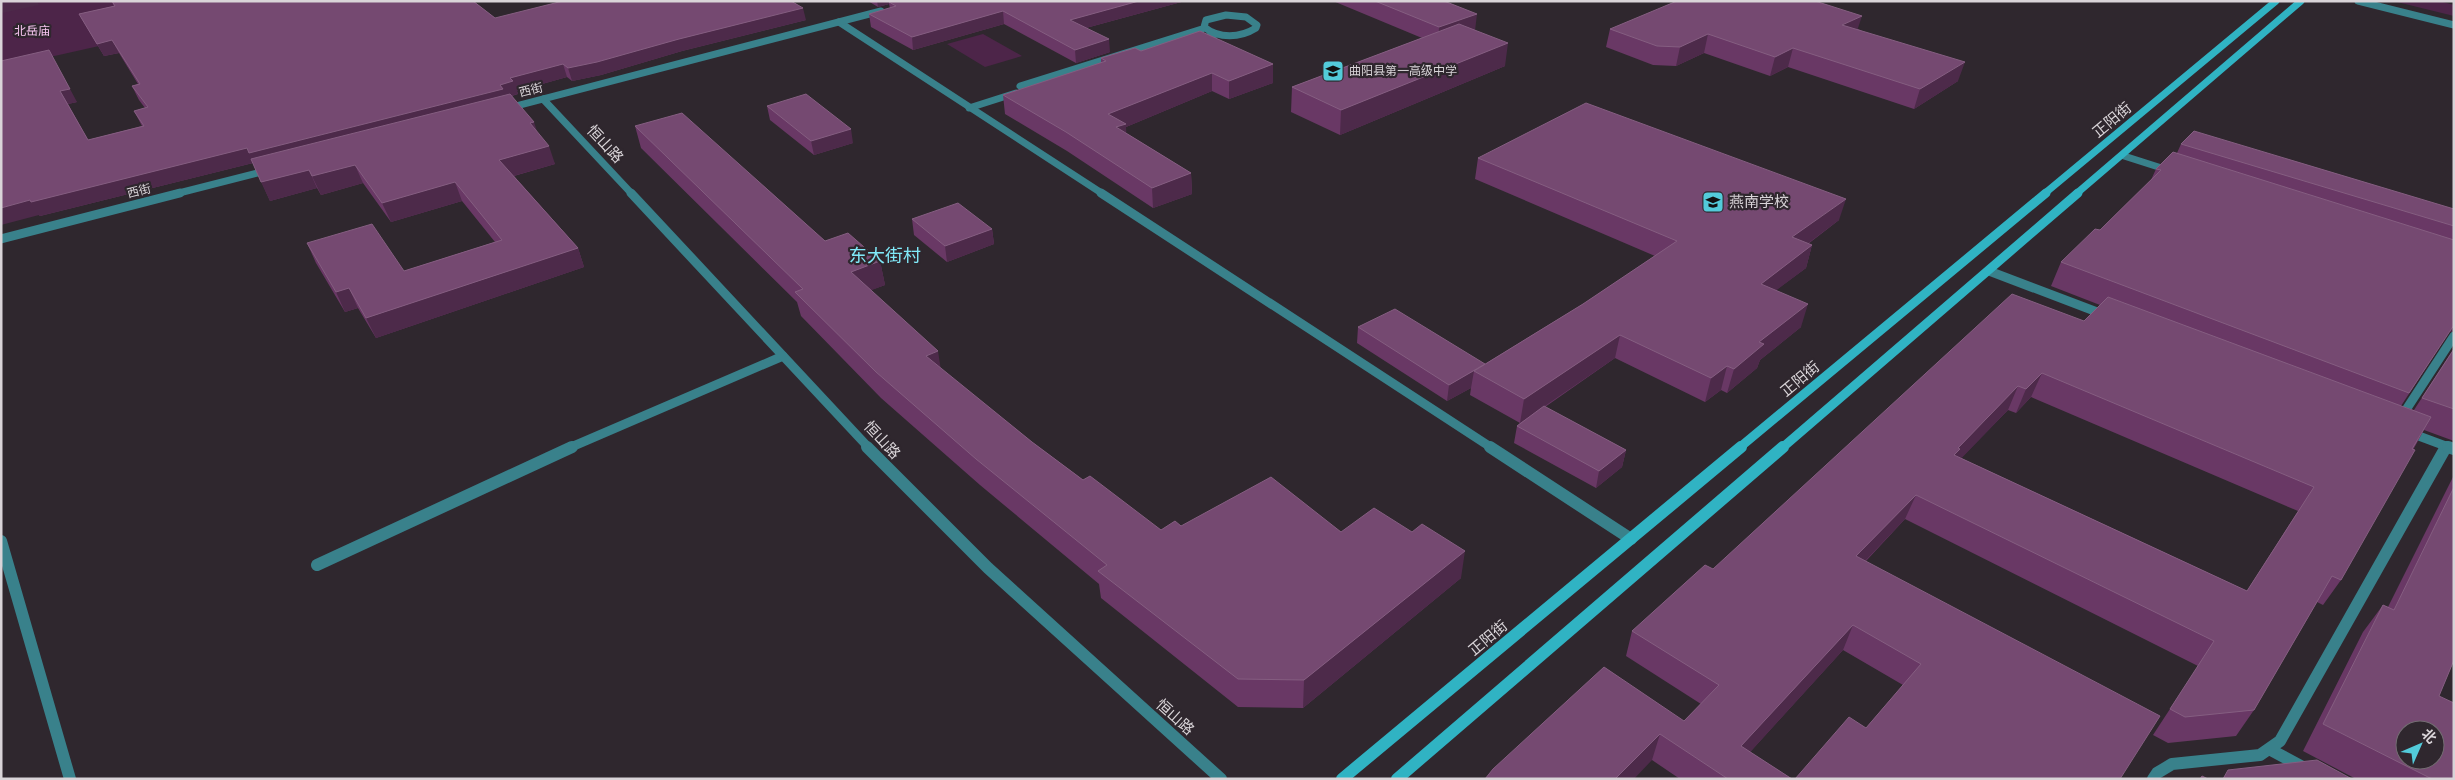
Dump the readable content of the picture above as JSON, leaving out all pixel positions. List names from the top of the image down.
{
  "streets": {
    "main road": ["正阳街"],
    "street": ["西街", "恒山路"]
  },
  "crossings": [
    ["西街", "恒山路"]
  ],
  "districts": ["东大街村"],
  "parks": ["北岳庙"],
  "places": {
    "school or university": ["曲阳县第一高级中学", "燕南学校"]
  },
  "north": "top right"
}
